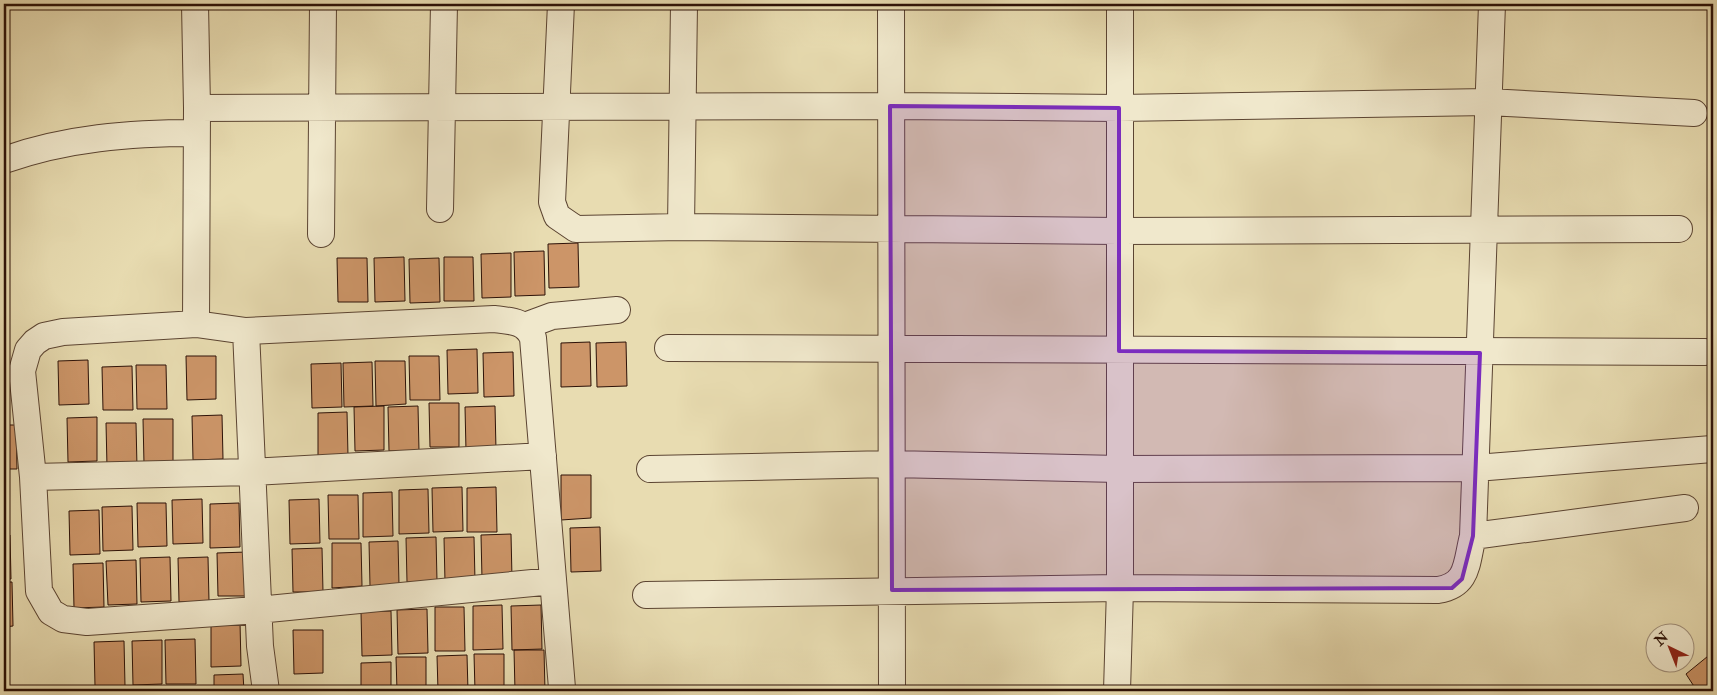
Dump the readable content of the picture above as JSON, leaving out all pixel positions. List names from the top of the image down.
{
  "north": "top left"
}
